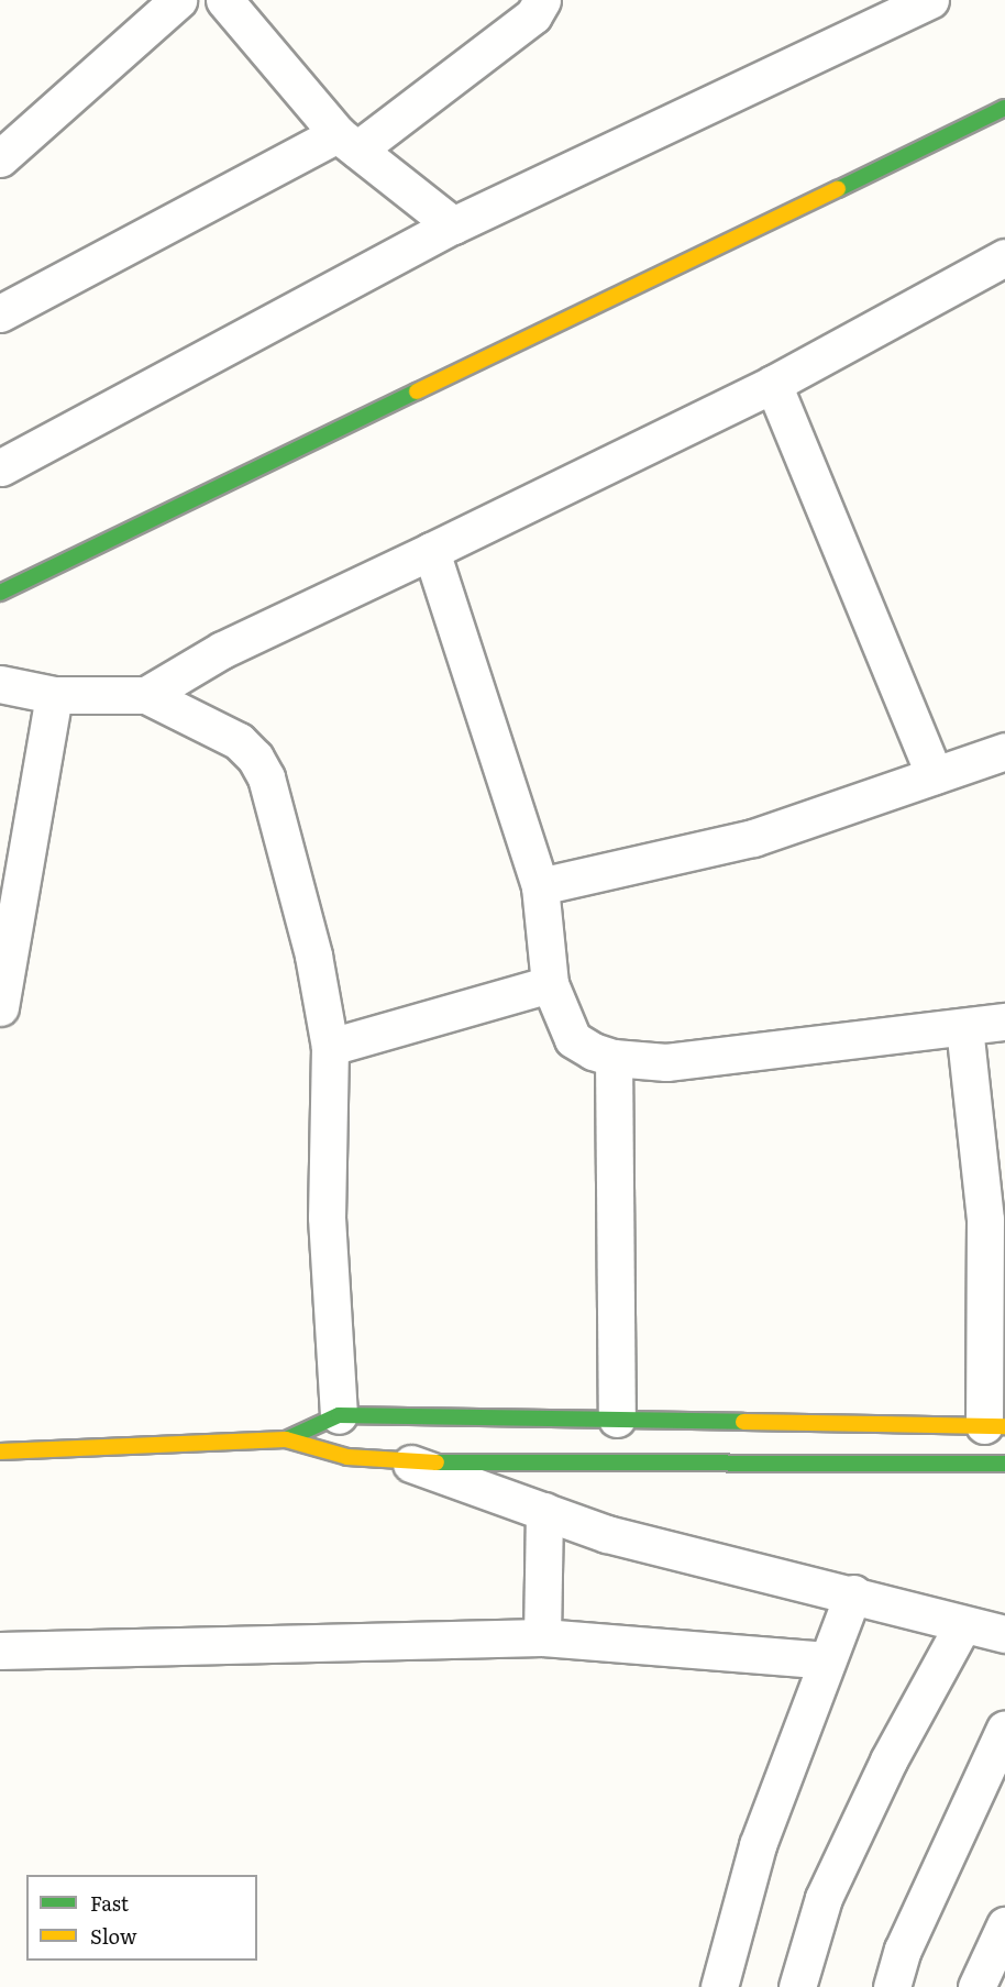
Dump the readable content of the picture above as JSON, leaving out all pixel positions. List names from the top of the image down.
{
  "legend": ["Fast", "Slow"]
}
